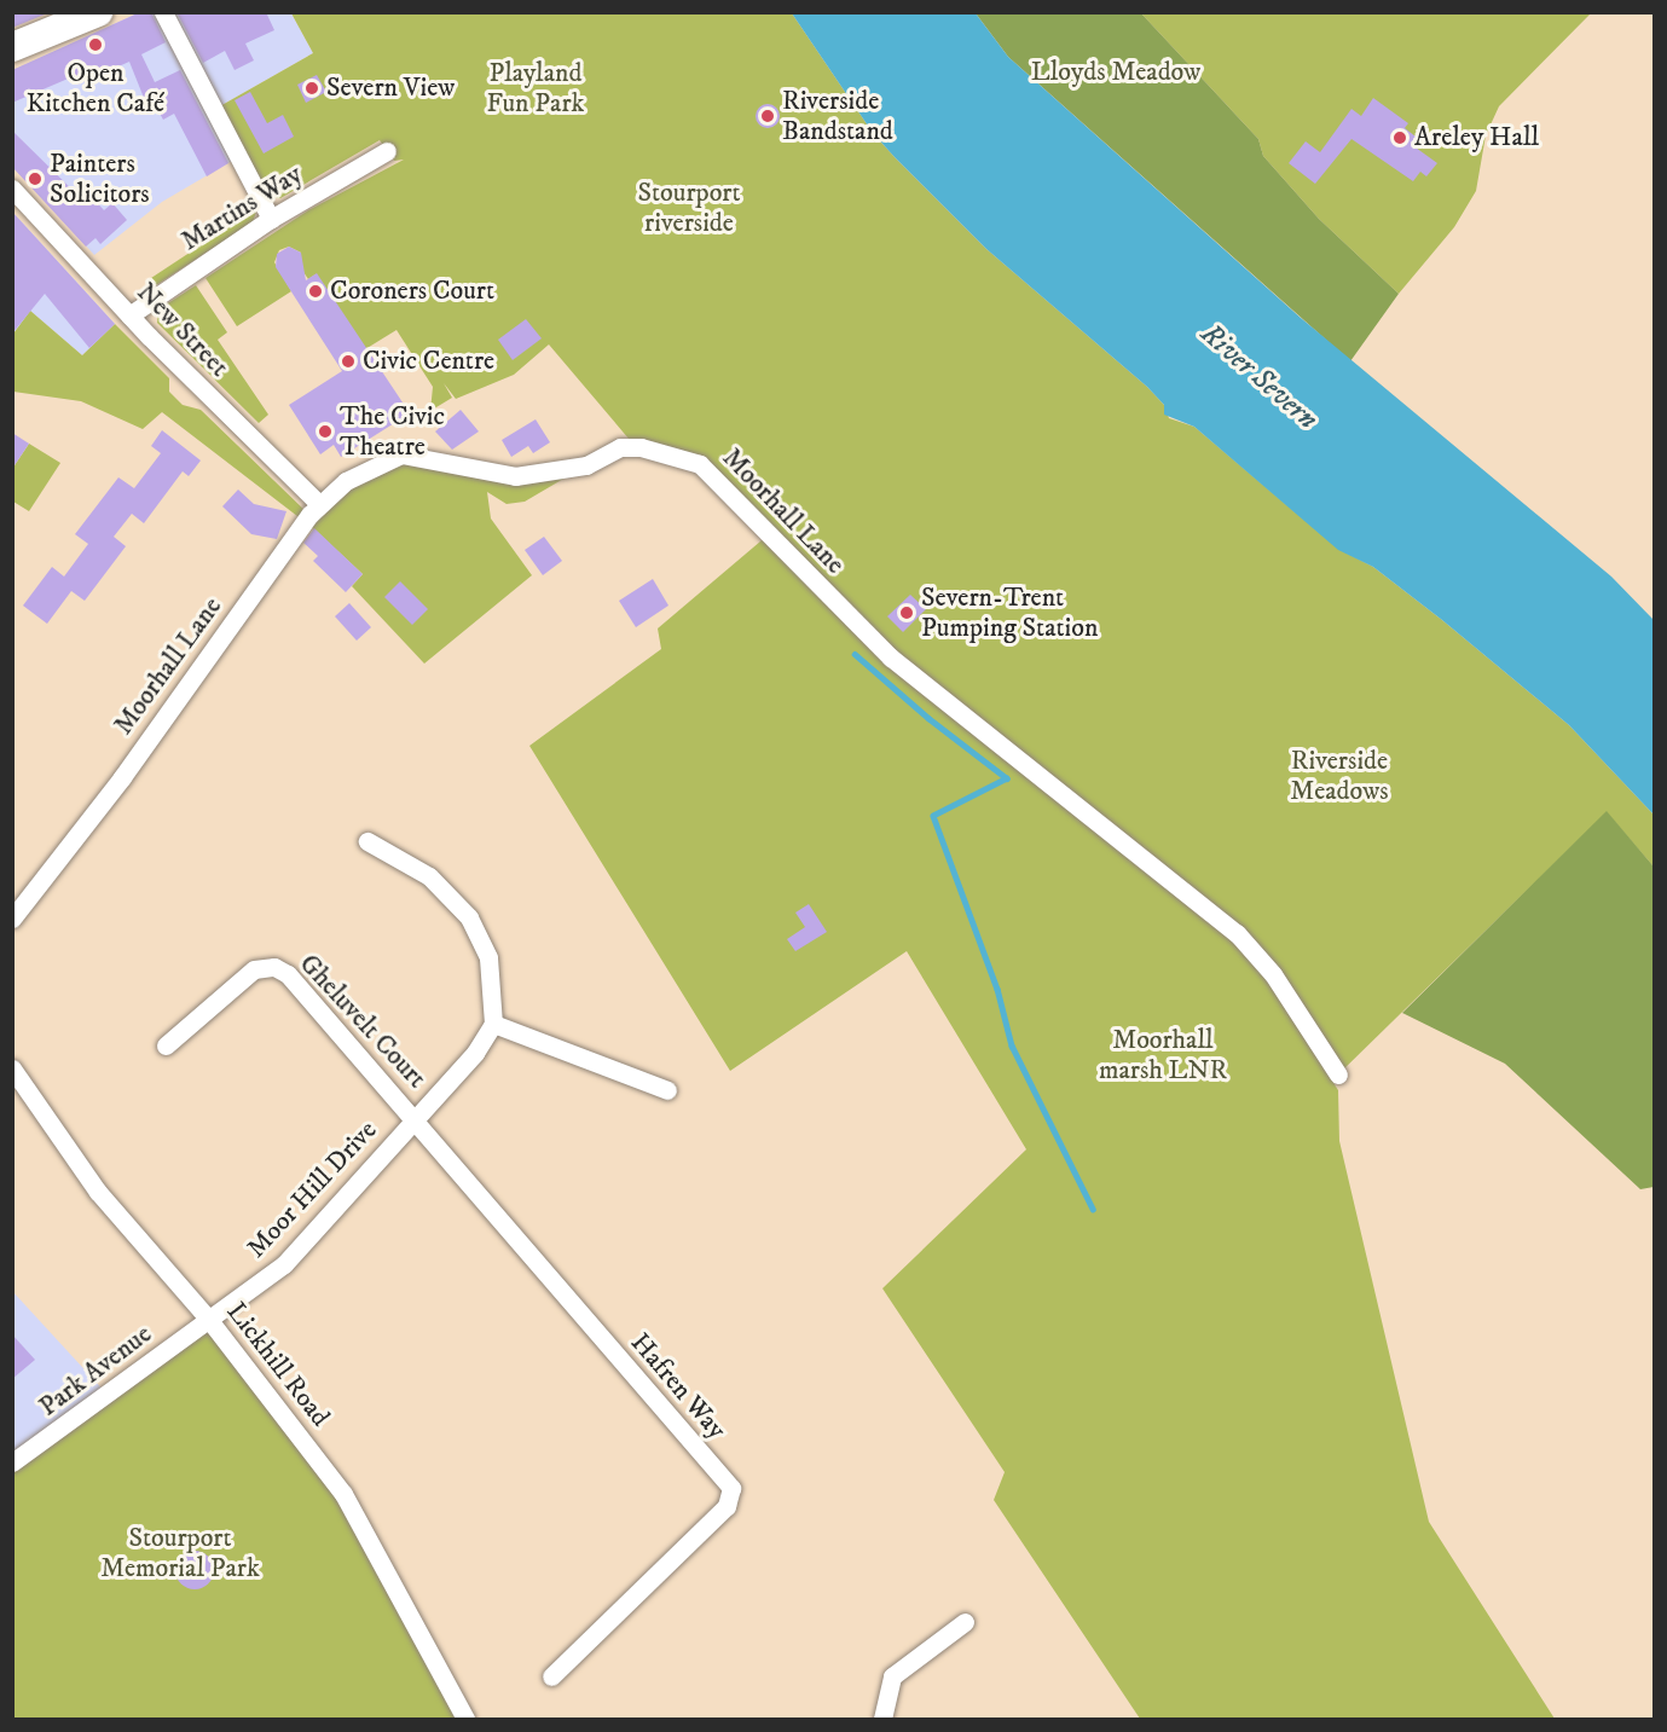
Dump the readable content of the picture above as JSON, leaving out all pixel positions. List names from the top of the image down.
{
  "streets": {
    "street": [
      "Martins Way",
      "New Street",
      "Moorhall Lane",
      "Gheluvelt Court",
      "Moor Hill Drive",
      "Lickhill Road",
      "Park Avenue",
      "Hafren Way"
    ]
  },
  "crossings": [
    ["Martins Way", "New Street"],
    ["New Street", "Moorhall Lane"],
    ["Gheluvelt Court", "Moor Hill Drive"],
    ["Gheluvelt Court", "Hafren Way"],
    ["Moor Hill Drive", "Lickhill Road"],
    ["Moor Hill Drive", "Park Avenue"],
    ["Moor Hill Drive", "Hafren Way"],
    ["Lickhill Road", "Park Avenue"]
  ],
  "water": ["River Severn"],
  "parks": [
    "Playland Fun Park",
    "Lloyds Meadow",
    "Stourport riverside",
    "Riverside Meadows",
    "Moorhall marsh LNR",
    "Stourport Memorial Park"
  ],
  "places": [
    "Open Kitchen Café",
    "Severn View",
    "Riverside Bandstand",
    "Areley Hall",
    "Painters Solicitors",
    "Coroners Court",
    "Civic Centre",
    "The Civic Theatre",
    "Severn-Trent Pumping Station"
  ]
}
